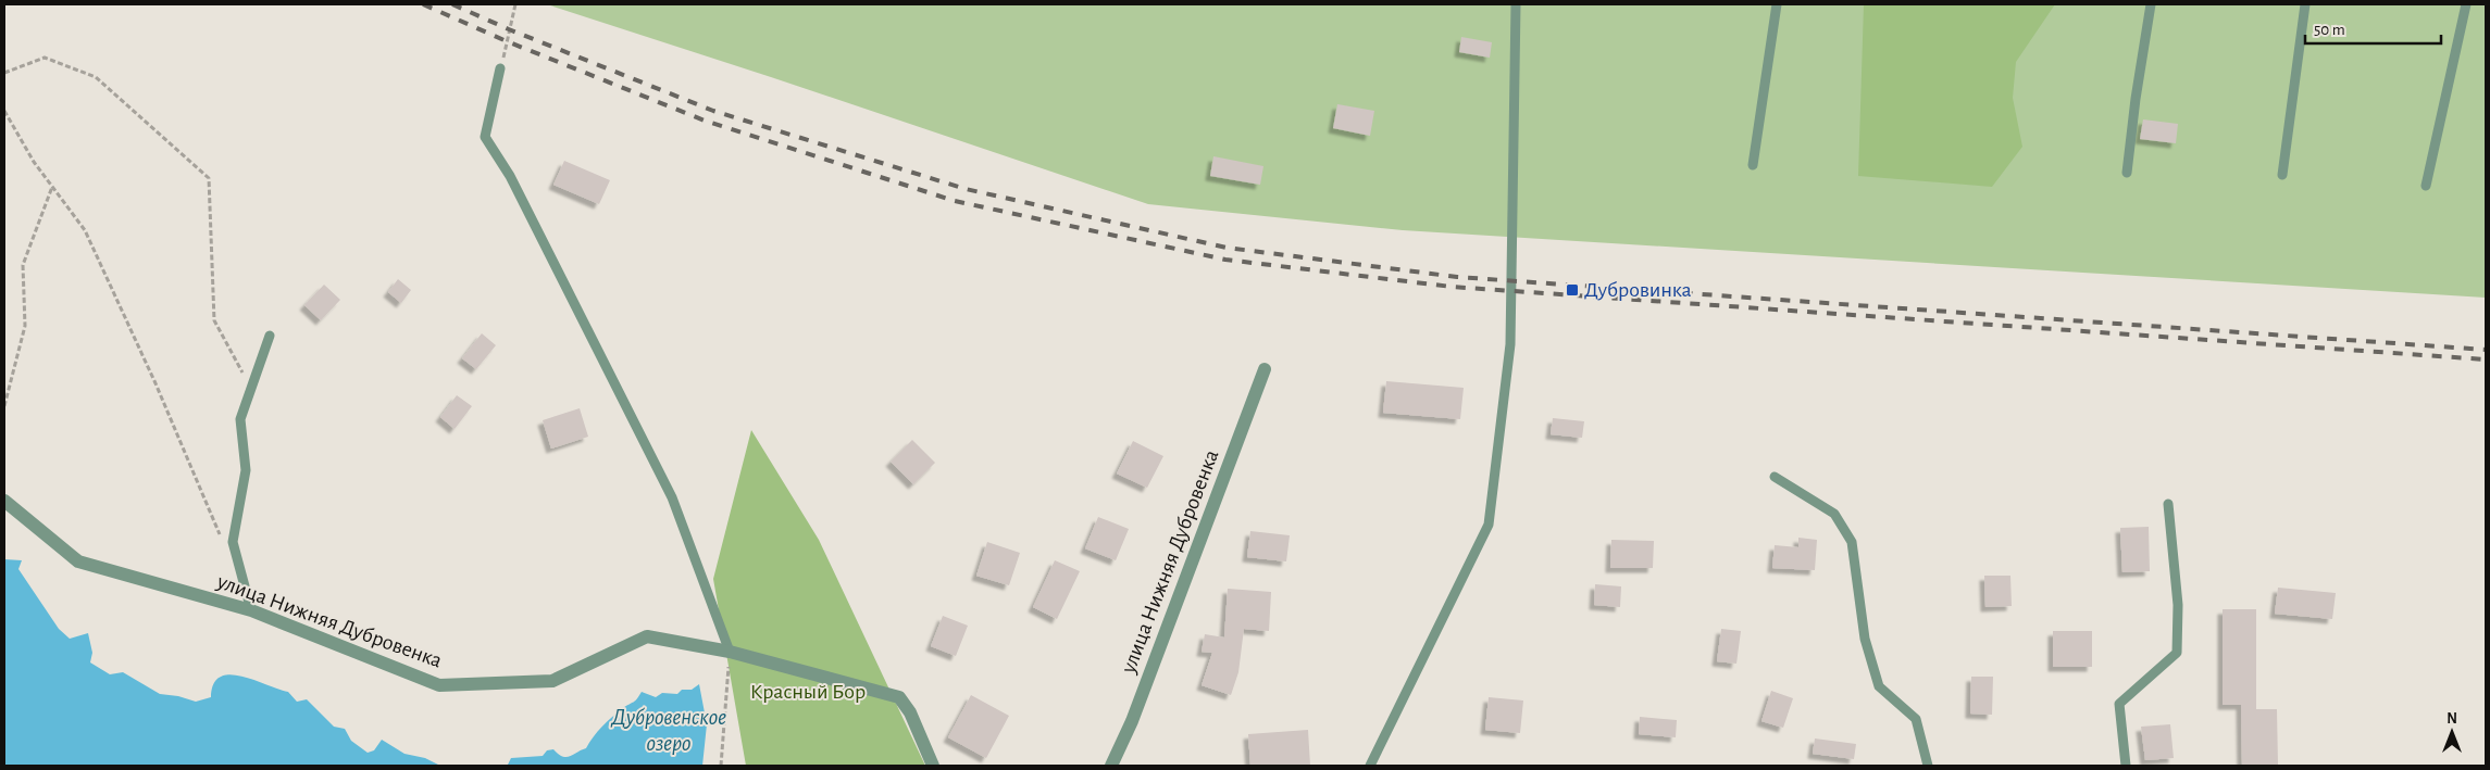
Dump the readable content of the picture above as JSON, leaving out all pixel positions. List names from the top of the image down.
{
  "streets": {
    "street": ["улица Нижняя Дубровенка"]
  },
  "water": ["Дубровенское озеро"],
  "parks": ["Красный Бор"],
  "places": {
    "transit": ["Дубровинка"]
  },
  "scale_bar": "50 m",
  "north": "top"
}
